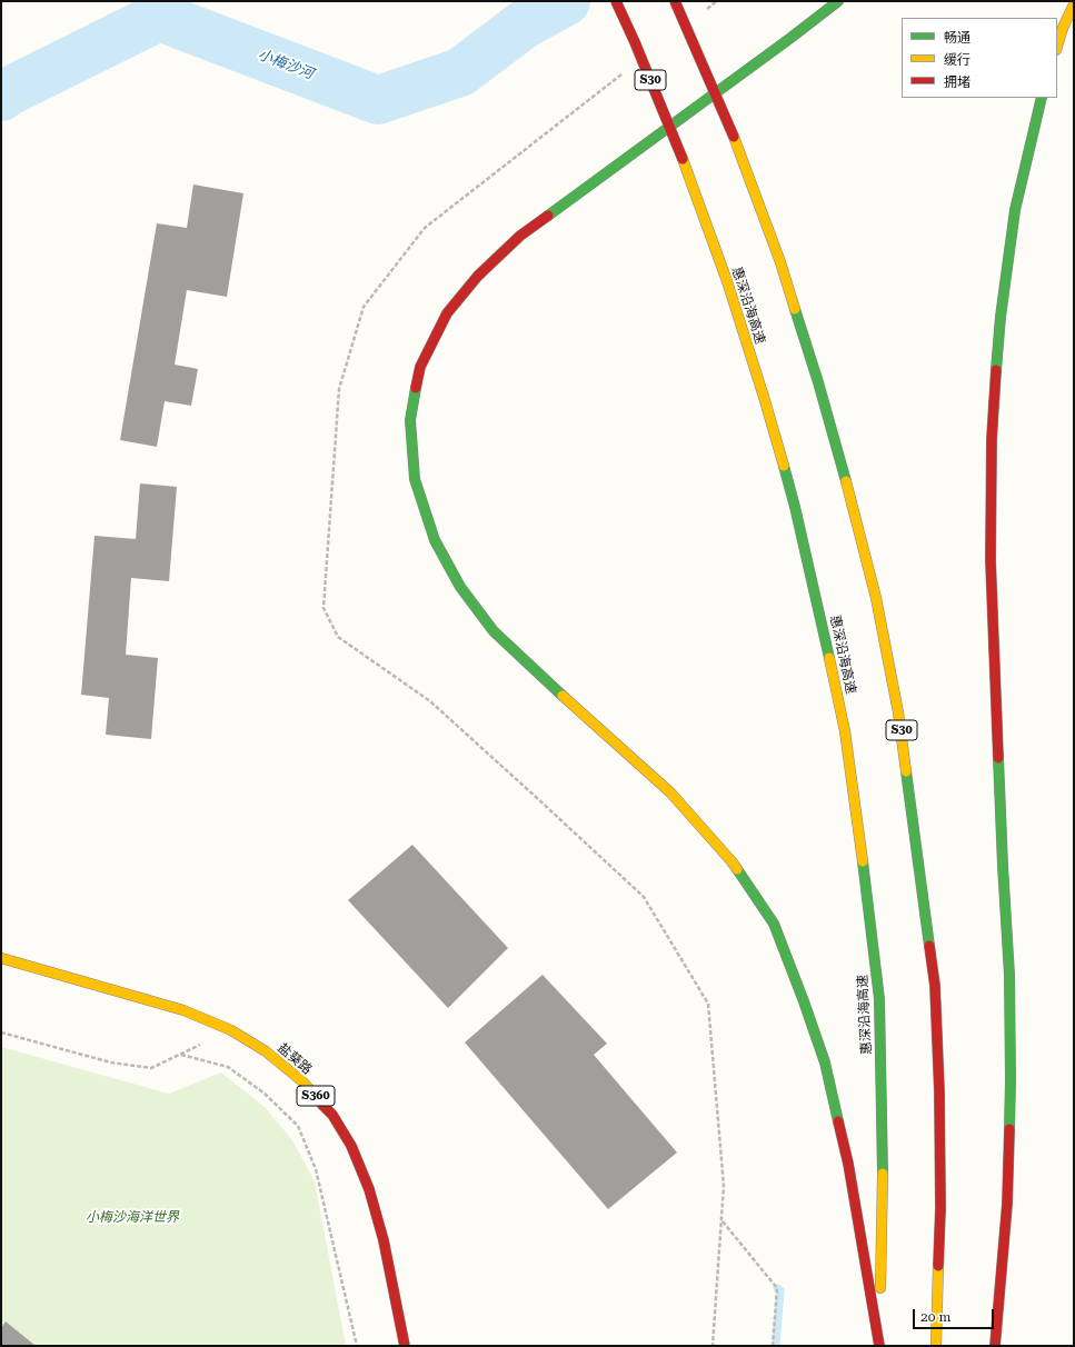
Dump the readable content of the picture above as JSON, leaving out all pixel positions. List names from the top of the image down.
{
  "streets": {
    "main road": [
      "S30",
      "惠深沿海高速",
      "盐葵路",
      "S360"
    ]
  },
  "water": ["小梅沙河"],
  "parks": ["小梅沙海洋世界"],
  "legend": ["畅通", "缓行", "拥堵"],
  "scale_bar": "20 m"
}
